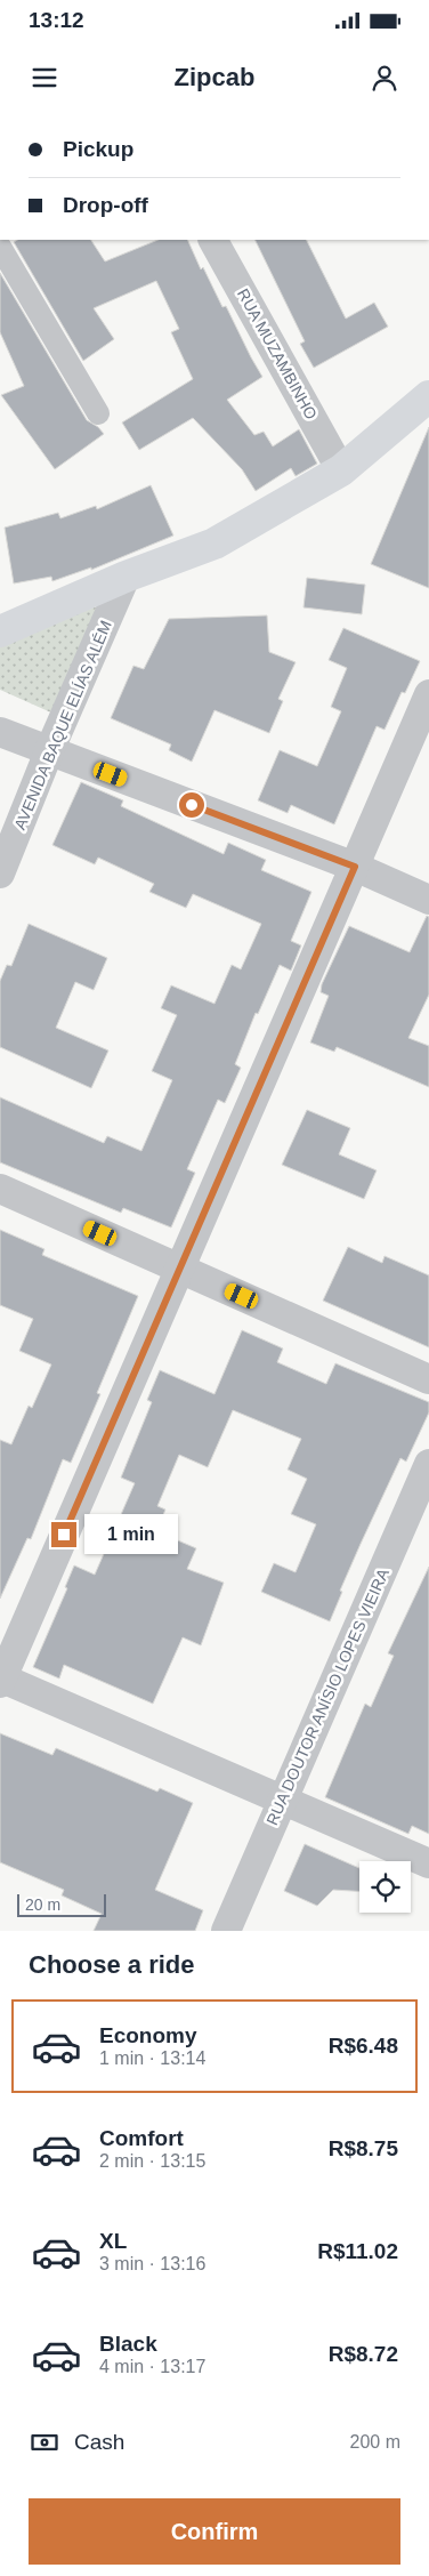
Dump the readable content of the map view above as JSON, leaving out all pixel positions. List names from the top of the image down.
{
  "streets": {
    "street": ["RUA MUZAMBINHO", "AVENIDA BAQUE ELÍAS ALÉM", "RUA DOUTOR ANÍSIO LOPES VIEIRA"]
  },
  "scale_bar": "20 m",
  "page": {
    "status": "13:12",
    "header": "Zipcab",
    "banner": ["Pickup", "Drop-off"],
    "bubble": "1 min",
    "scale": "20 m",
    "heading": "Choose a ride",
    "list": [
      {
        "name": "Economy",
        "note": "1 min · 13:14",
        "value": "R$6.48"
      },
      {
        "name": "Comfort",
        "note": "2 min · 13:15",
        "value": "R$8.75"
      },
      {
        "name": "XL",
        "note": "3 min · 13:16",
        "value": "R$11.02"
      },
      {
        "name": "Black",
        "note": "4 min · 13:17",
        "value": "R$8.72"
      }
    ],
    "pay": ["Cash", "200 m"],
    "buttons": "Confirm"
  }
}
